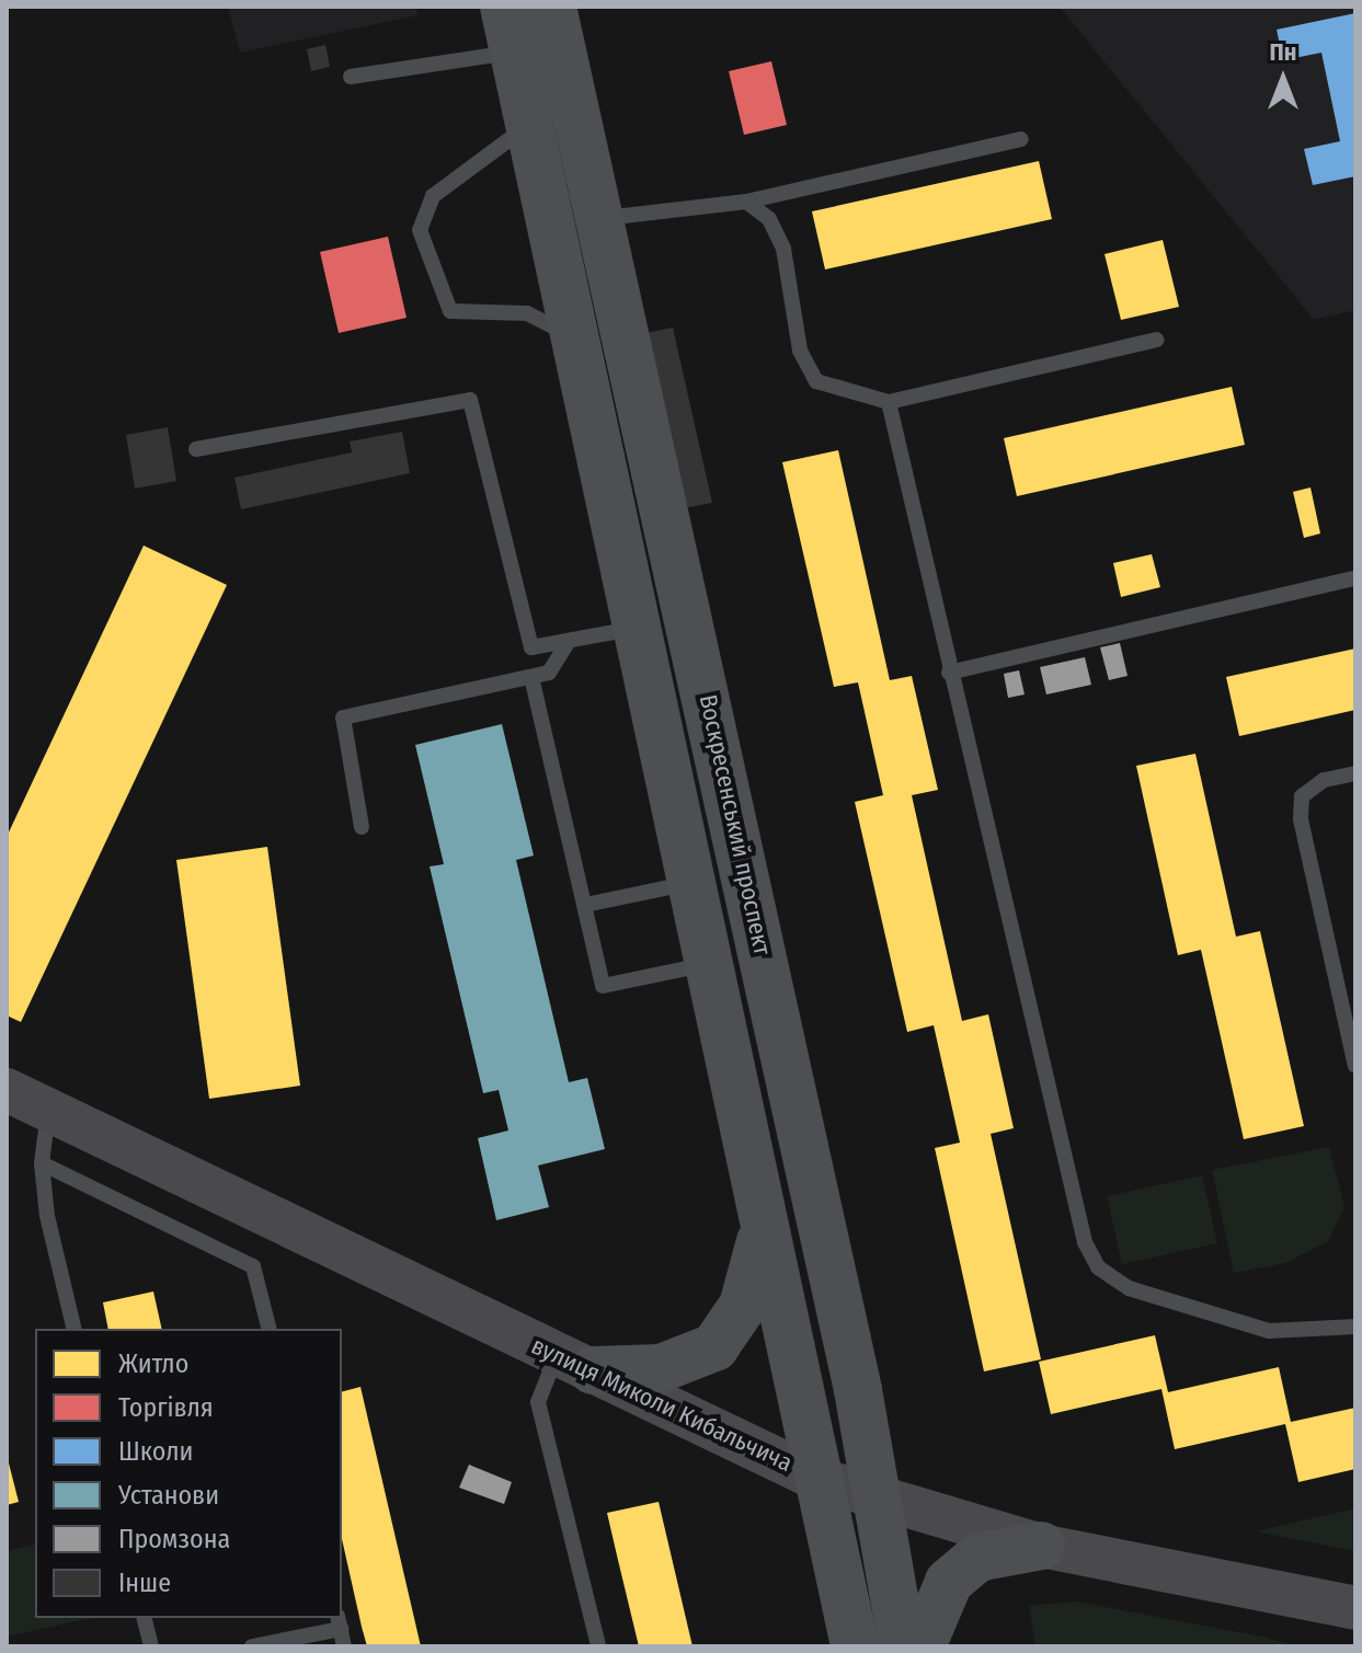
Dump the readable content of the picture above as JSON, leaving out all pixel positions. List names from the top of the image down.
{
  "streets": {
    "main road": ["Воскресенський проспект"],
    "street": ["вулиця Миколи Кибальчича"]
  },
  "crossings": [
    ["Воскресенський проспект", "вулиця Миколи Кибальчича"]
  ],
  "legend": [
    "Житло",
    "Торгівля",
    "Школи",
    "Установи",
    "Промзона",
    "Інше"
  ],
  "north": "top"
}
